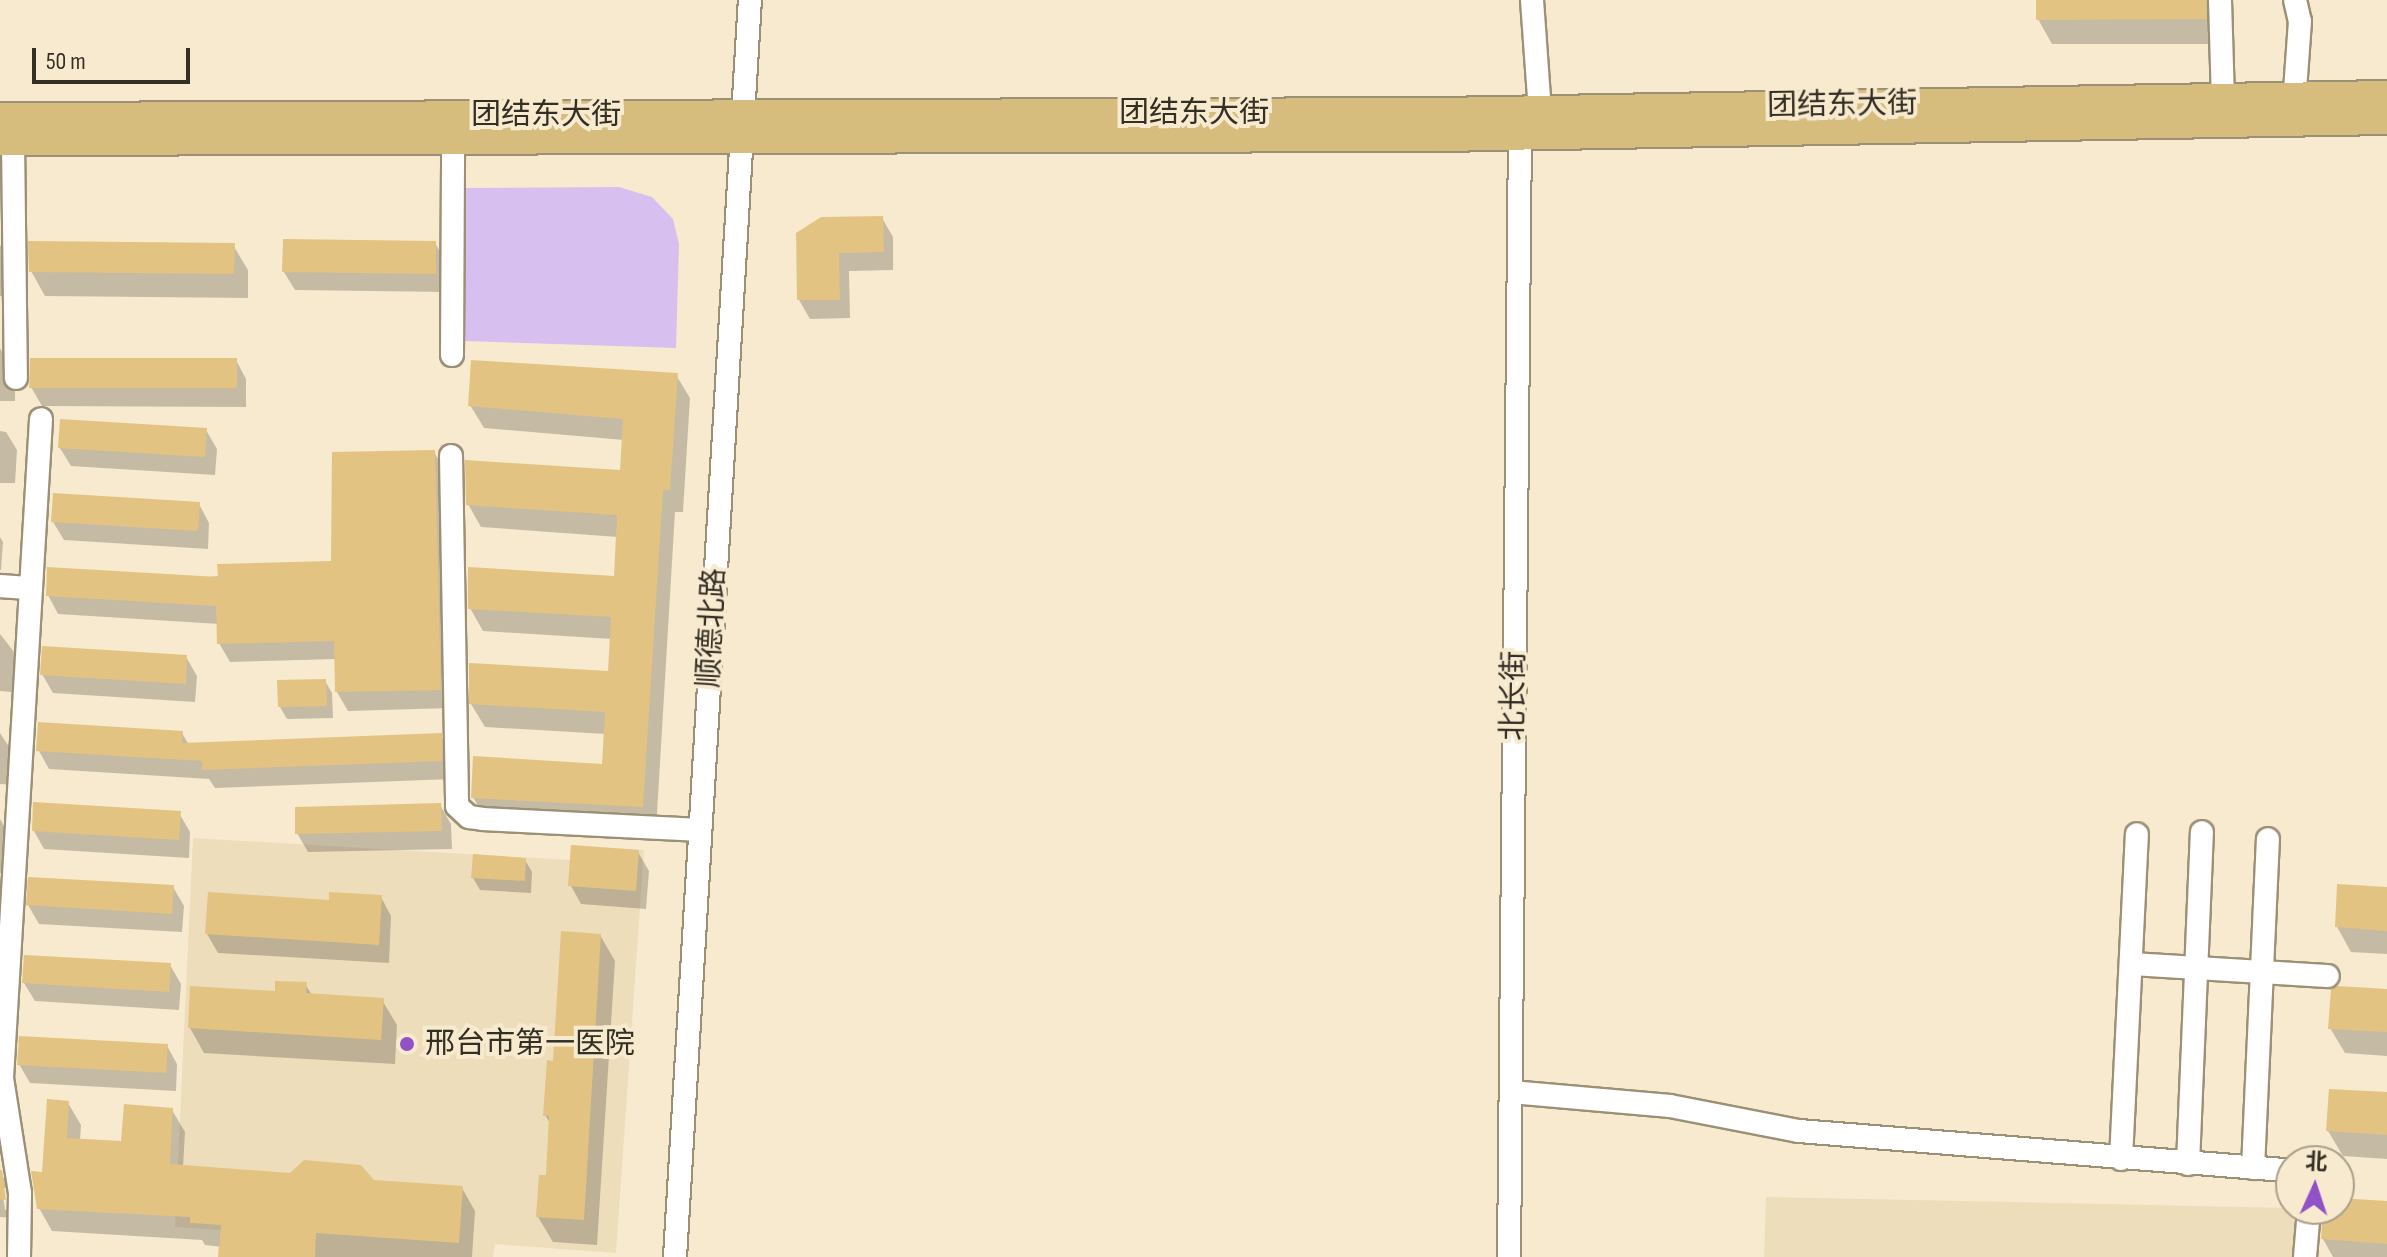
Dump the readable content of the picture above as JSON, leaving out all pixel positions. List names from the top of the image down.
{
  "streets": {
    "main road": ["团结东大街"],
    "street": ["顺德北路", "北长街"]
  },
  "crossings": [
    ["团结东大街", "顺德北路"],
    ["团结东大街", "北长街"]
  ],
  "places": ["邢台市第一医院"],
  "scale_bar": "50 m",
  "north": "top"
}
